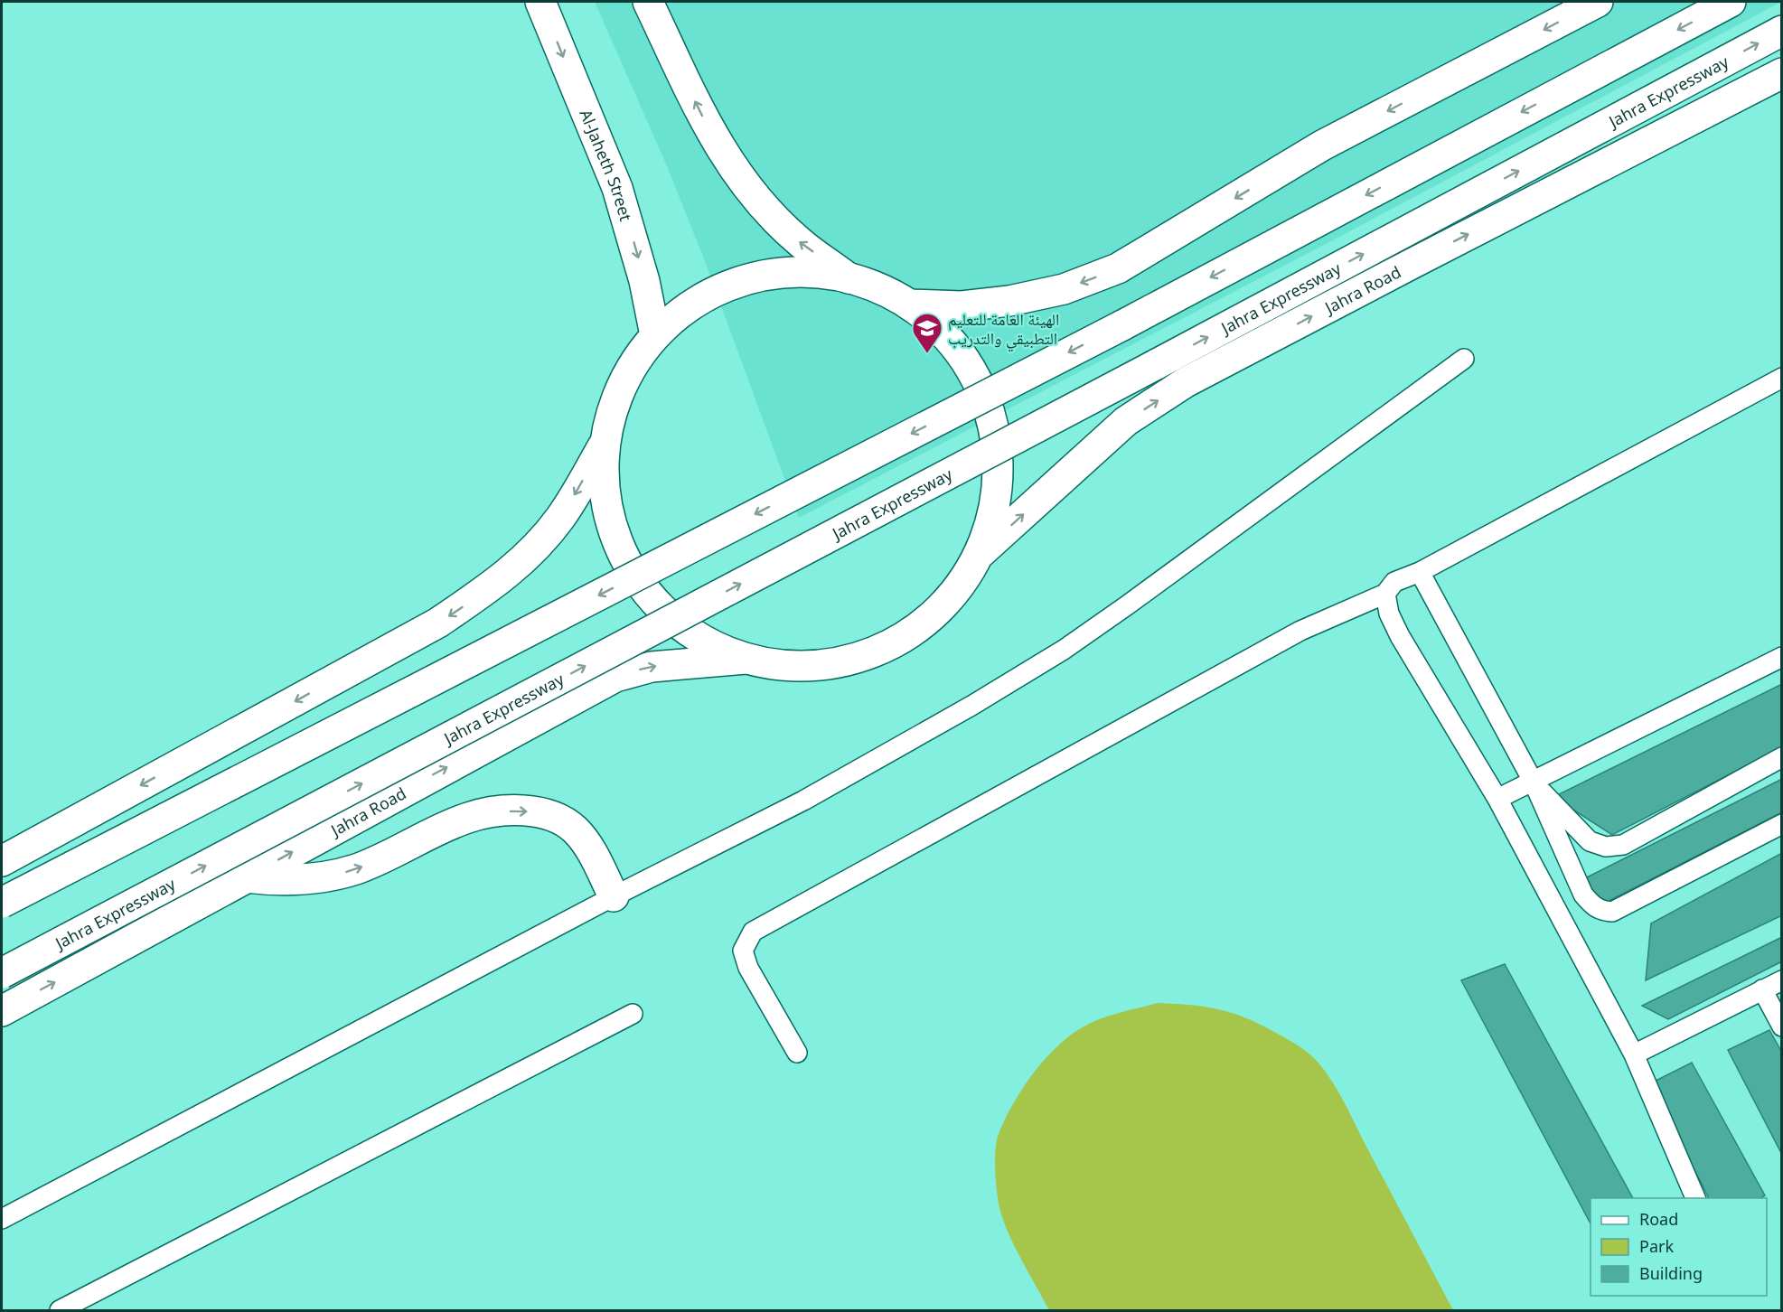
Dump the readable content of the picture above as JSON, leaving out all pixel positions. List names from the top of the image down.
{
  "streets": {
    "main road": ["Jahra Expressway", "Al-Jaheth Street", "Jahra Road"]
  },
  "places": {
    "school or university": ["الهيئة العامة للتعليم التطبيقي والتدريب"]
  },
  "legend": ["Road", "Park", "Building"]
}
